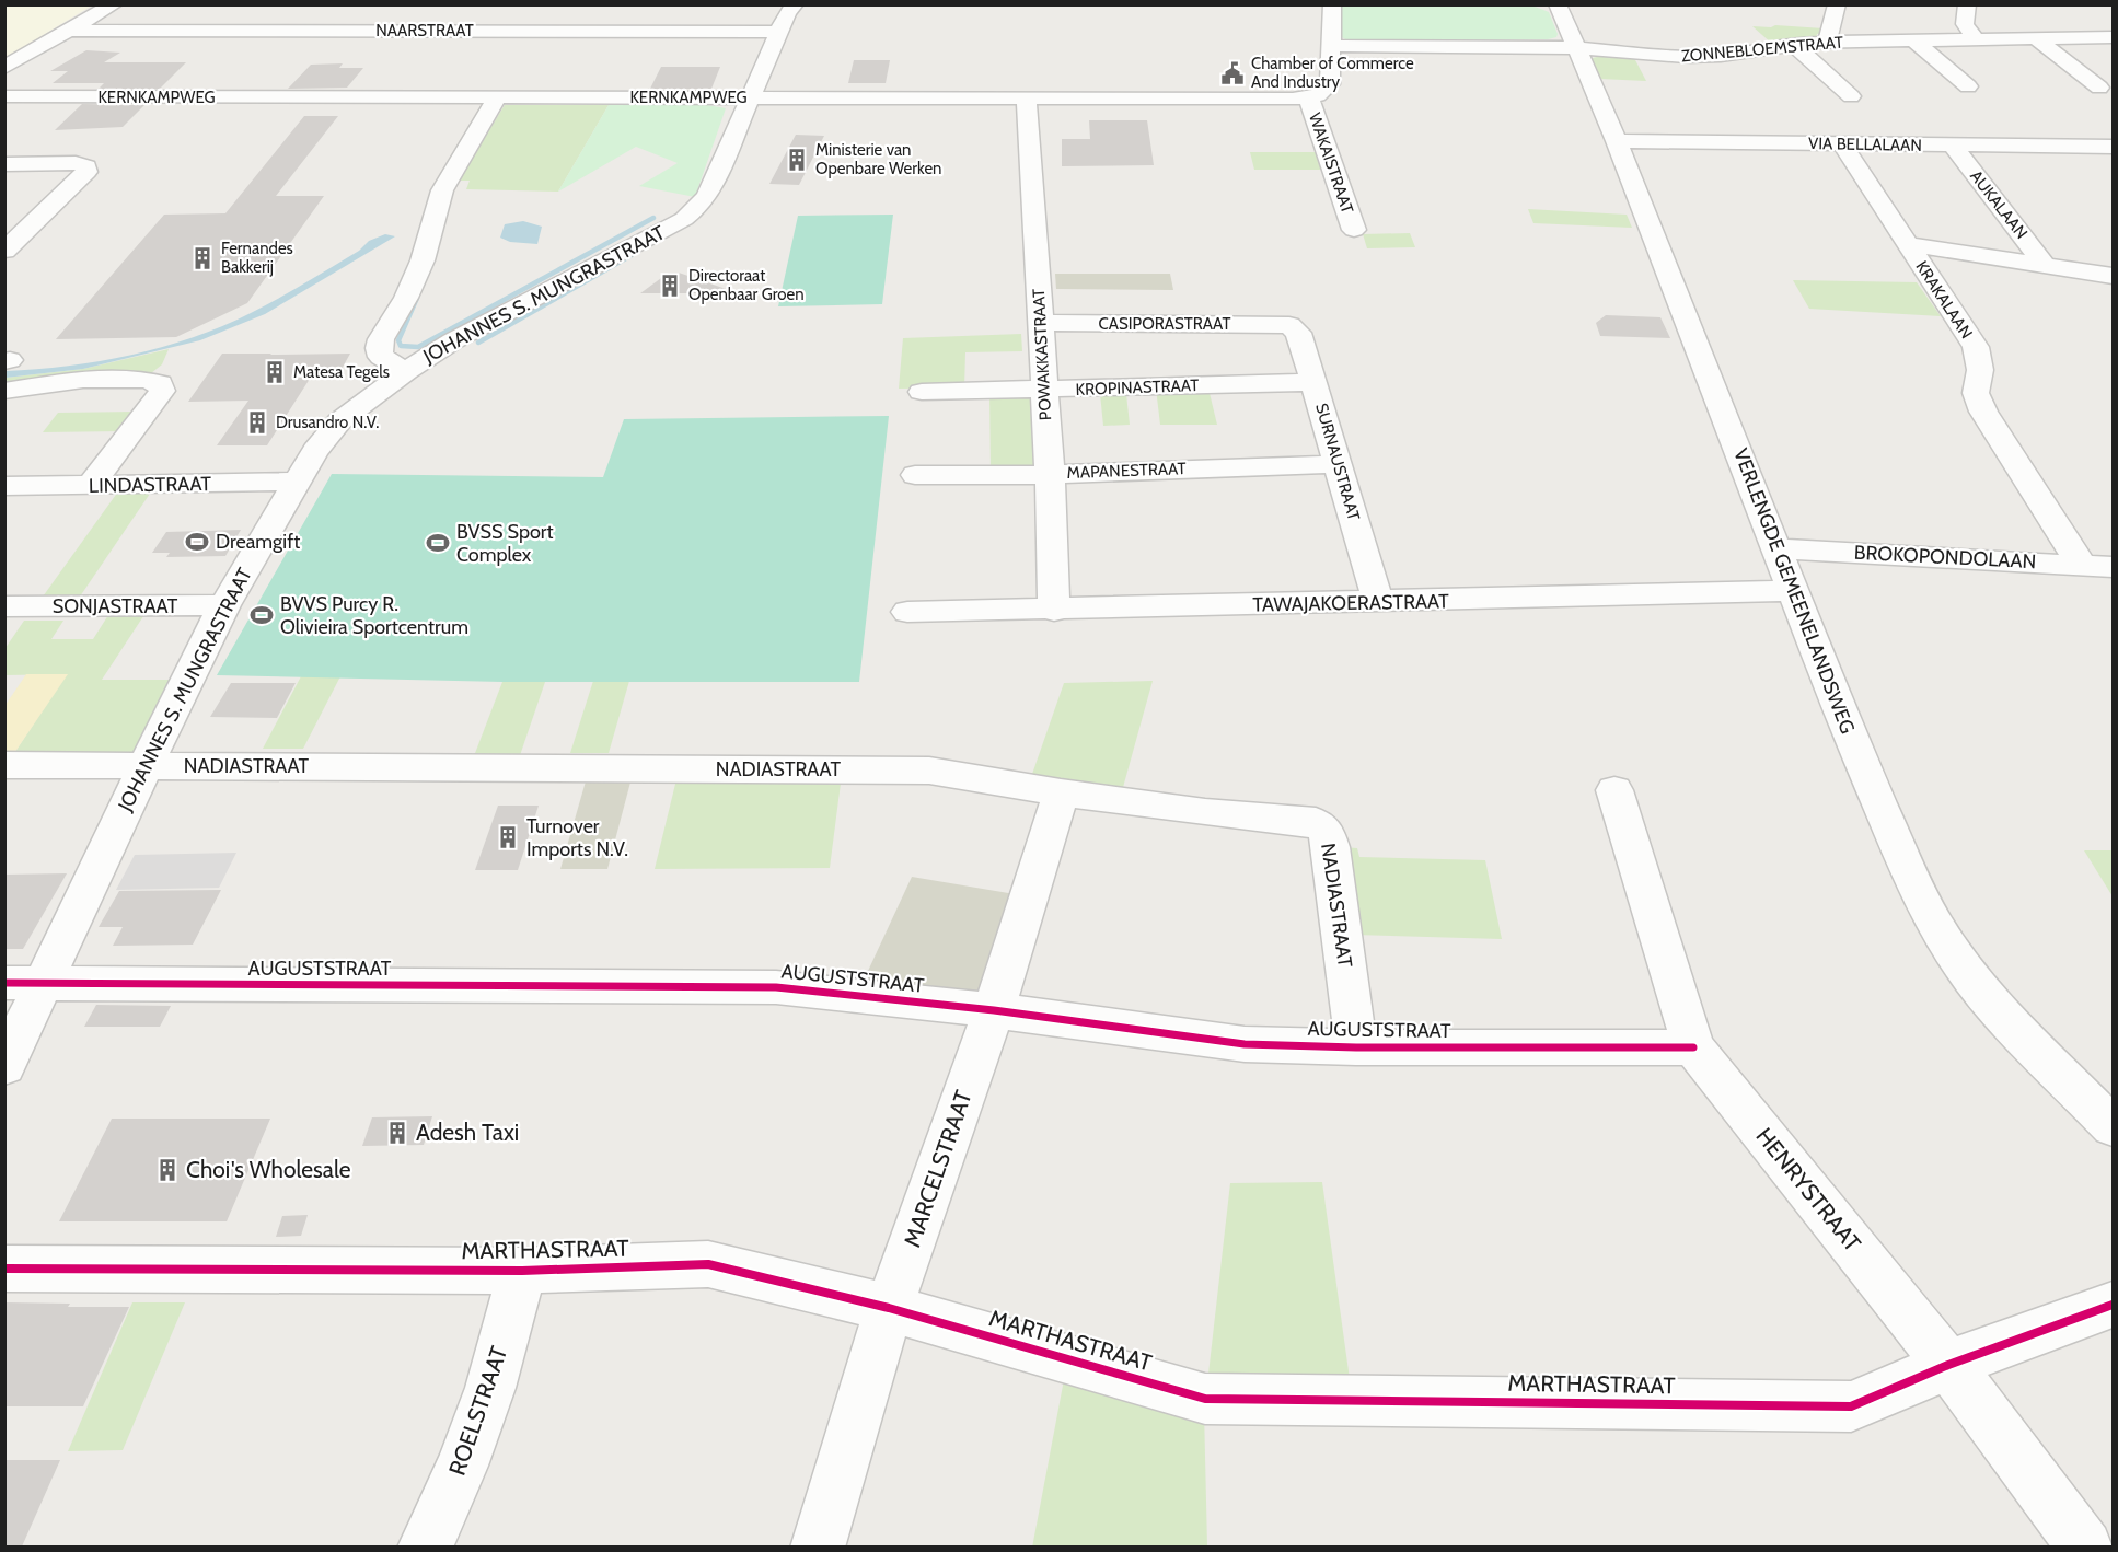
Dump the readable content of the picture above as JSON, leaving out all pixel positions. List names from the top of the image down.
{
  "streets": {
    "street": [
      "NAARSTRAAT",
      "ZONNEBLOEMSTRAAT",
      "KERNKAMPWEG",
      "VIA BELLALAAN",
      "WAKAISTRAAT",
      "AUKALAAN",
      "JOHANNES S. MUNGRASTRAAT",
      "KRAKALAAN",
      "CASIPORASTRAAT",
      "POWAKKASTRAAT",
      "KROPINASTRAAT",
      "SURNAUSTRAAT",
      "MAPANESTRAAT",
      "LINDASTRAAT",
      "BROKOPONDOLAAN",
      "VERLENGDE GEMEENELANDSWEG",
      "TAWAJAKOERASTRAAT",
      "SONJASTRAAT",
      "NADIASTRAAT",
      "AUGUSTSTRAAT",
      "MARCELSTRAAT",
      "HENRYSTRAAT",
      "MARTHASTRAAT",
      "ROELSTRAAT"
    ]
  },
  "crossings": [
    ["NAARSTRAAT", "JOHANNES S. MUNGRASTRAAT"],
    ["ZONNEBLOEMSTRAAT", "VERLENGDE GEMEENELANDSWEG"],
    ["KERNKAMPWEG", "WAKAISTRAAT"],
    ["KERNKAMPWEG", "JOHANNES S. MUNGRASTRAAT"],
    ["KERNKAMPWEG", "POWAKKASTRAAT"],
    ["VIA BELLALAAN", "AUKALAAN"],
    ["VIA BELLALAAN", "KRAKALAAN"],
    ["VIA BELLALAAN", "VERLENGDE GEMEENELANDSWEG"],
    ["JOHANNES S. MUNGRASTRAAT", "LINDASTRAAT"],
    ["JOHANNES S. MUNGRASTRAAT", "SONJASTRAAT"],
    ["JOHANNES S. MUNGRASTRAAT", "NADIASTRAAT"],
    ["JOHANNES S. MUNGRASTRAAT", "AUGUSTSTRAAT"],
    ["KRAKALAAN", "BROKOPONDOLAAN"],
    ["CASIPORASTRAAT", "POWAKKASTRAAT"],
    ["CASIPORASTRAAT", "SURNAUSTRAAT"],
    ["POWAKKASTRAAT", "KROPINASTRAAT"],
    ["POWAKKASTRAAT", "MAPANESTRAAT"],
    ["POWAKKASTRAAT", "TAWAJAKOERASTRAAT"],
    ["KROPINASTRAAT", "SURNAUSTRAAT"],
    ["SURNAUSTRAAT", "MAPANESTRAAT"],
    ["SURNAUSTRAAT", "TAWAJAKOERASTRAAT"],
    ["BROKOPONDOLAAN", "VERLENGDE GEMEENELANDSWEG"],
    ["VERLENGDE GEMEENELANDSWEG", "TAWAJAKOERASTRAAT"],
    ["NADIASTRAAT", "AUGUSTSTRAAT"],
    ["NADIASTRAAT", "MARCELSTRAAT"],
    ["AUGUSTSTRAAT", "MARCELSTRAAT"],
    ["AUGUSTSTRAAT", "HENRYSTRAAT"],
    ["MARCELSTRAAT", "MARTHASTRAAT"],
    ["HENRYSTRAAT", "MARTHASTRAAT"],
    ["MARTHASTRAAT", "ROELSTRAAT"]
  ],
  "places": {
    "public building": ["Chamber of Commerce And Industry"],
    "building": [
      "Ministerie van Openbare Werken",
      "Fernandes Bakkerij",
      "Directoraat Openbaar Groen",
      "Matesa Tegels",
      "Drusandro N.V.",
      "Turnover Imports N.V.",
      "Adesh Taxi",
      "Choi's Wholesale"
    ],
    "sports": ["Dreamgift", "BVSS Sport Complex", "BVVS Purcy R. Olivieira Sportcentrum"]
  }
}
